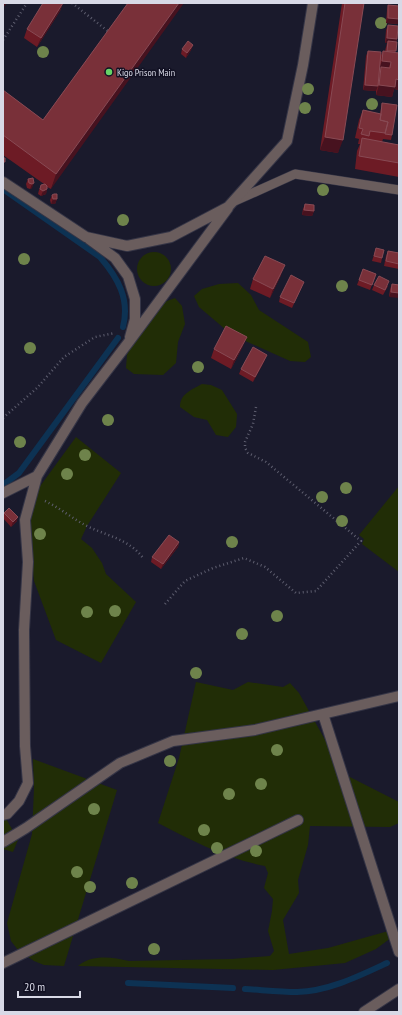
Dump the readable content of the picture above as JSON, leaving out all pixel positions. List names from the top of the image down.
{
  "places": ["Kigo Prison Main"],
  "scale_bar": "20 m"
}
